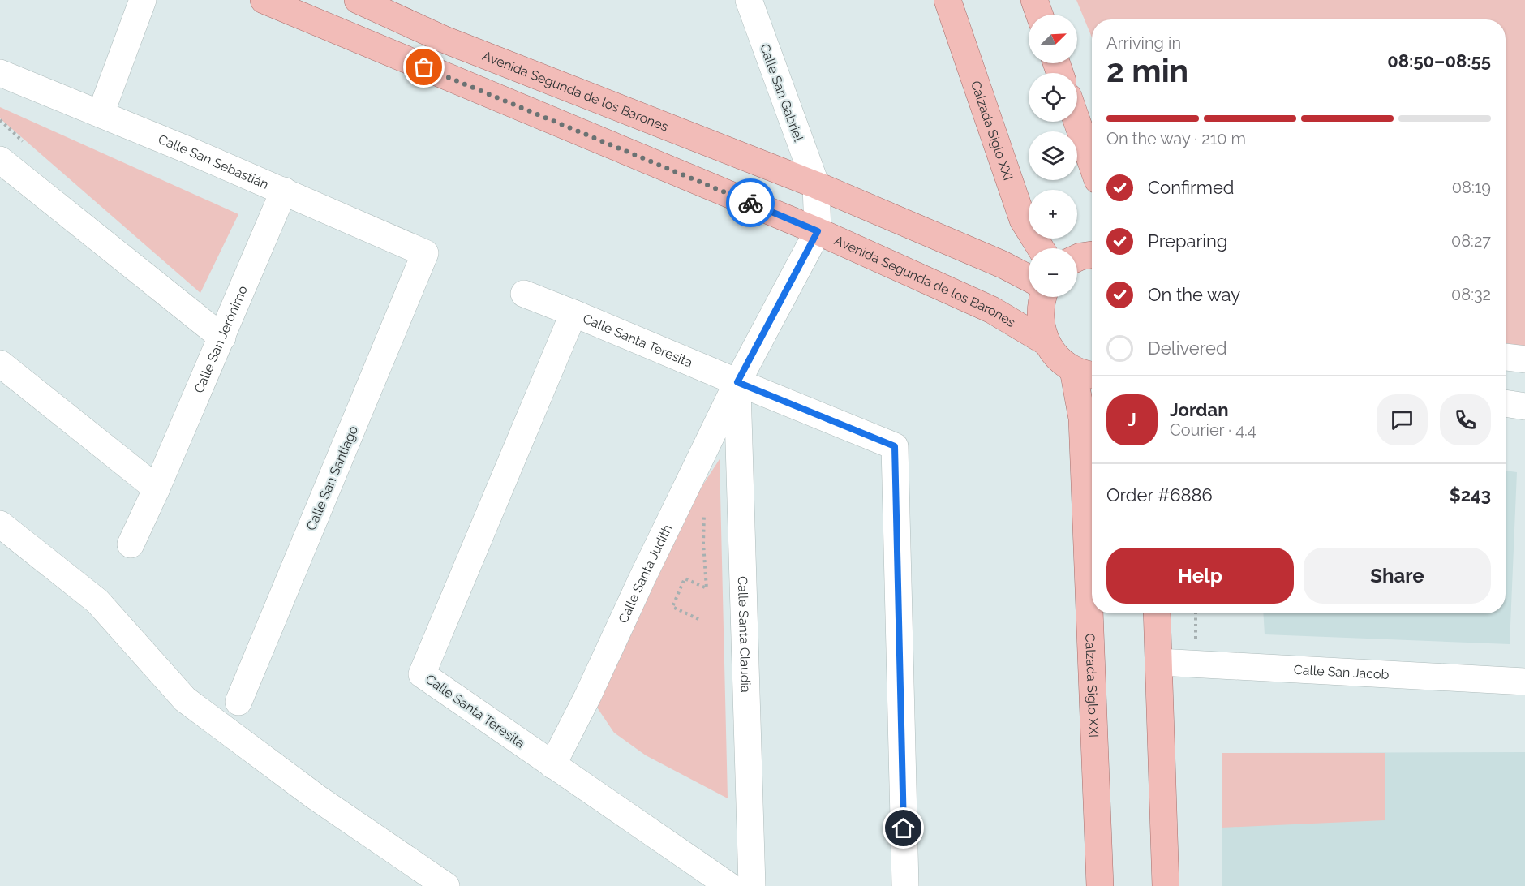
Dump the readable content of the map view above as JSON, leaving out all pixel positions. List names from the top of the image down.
{
  "streets": {
    "main road": ["Avenida Segunda de los Barones", "Calzada Siglo XXI"],
    "street": [
      "Calle San Gabriel",
      "Calle San Sebastián",
      "Calle San Jerónimo",
      "Calle Santa Teresita",
      "Calle San Santiago",
      "Calle Santa Judith",
      "Calle Santa Claudia",
      "Calle San Jacob"
    ]
  },
  "crossings": [
    ["Avenida Segunda de los Barones", "Calle San Gabriel"],
    ["Avenida Segunda de los Barones", "Calle Santa Judith"],
    ["Calle San Gabriel", "Calle Santa Judith"],
    ["Calle San Sebastián", "Calle San Jerónimo"],
    ["Calle San Sebastián", "Calle San Santiago"],
    ["Calle Santa Teresita", "Calle Santa Judith"],
    ["Calle Santa Teresita", "Calle Santa Claudia"],
    ["Calle Santa Judith", "Calle Santa Claudia"]
  ],
  "north": "top right",
  "page": {
    "map_buttons": ["+", "−"],
    "heading": ["2 min", "Arriving in", "08:50–08:55"],
    "panel": [
      "Jordan",
      "Courier · 4.4",
      "Order #6886",
      "$243"
    ],
    "bar": "On the way · 210 m",
    "list": [
      ["Confirmed", "08:19"],
      ["Preparing", "08:27"],
      ["On the way", "08:32"],
      "Delivered"
    ],
    "round": "J",
    "buttons": ["Help", "Share"]
  }
}
